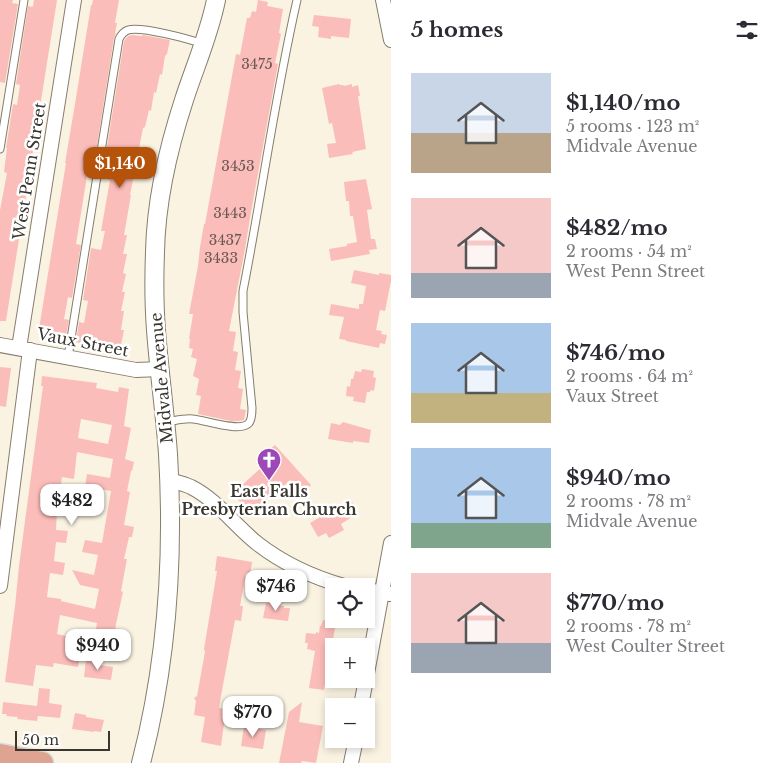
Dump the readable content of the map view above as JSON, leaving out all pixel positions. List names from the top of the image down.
{
  "streets": {
    "street": ["West Penn Street", "Vaux Street", "Midvale Avenue"]
  },
  "crossings": [
    ["West Penn Street", "Vaux Street"],
    ["Vaux Street", "Midvale Avenue"]
  ],
  "places": {
    "church": ["East Falls Presbyterian Church"]
  },
  "house_numbers": [
    "3475",
    "3453",
    "3443",
    "3437",
    "3433"
  ],
  "scale_bar": "50 m",
  "page": {
    "heading": "5 homes",
    "list": [
      {
        "name": "$1,140/mo",
        "note": "5 rooms · 123 m² · Midvale Avenue"
      },
      {
        "name": "$482/mo",
        "note": "2 rooms · 54 m² · West Penn Street"
      },
      {
        "name": "$746/mo",
        "note": "2 rooms · 64 m² · Vaux Street"
      },
      {
        "name": "$940/mo",
        "note": "2 rooms · 78 m² · Midvale Avenue"
      },
      {
        "name": "$770/mo",
        "note": "2 rooms · 78 m² · West Coulter Street"
      }
    ],
    "price": [
      "$1,140",
      "$482",
      "$746",
      "$940",
      "$770"
    ],
    "map_buttons": ["+", "−"],
    "scale": "50 m"
  }
}
